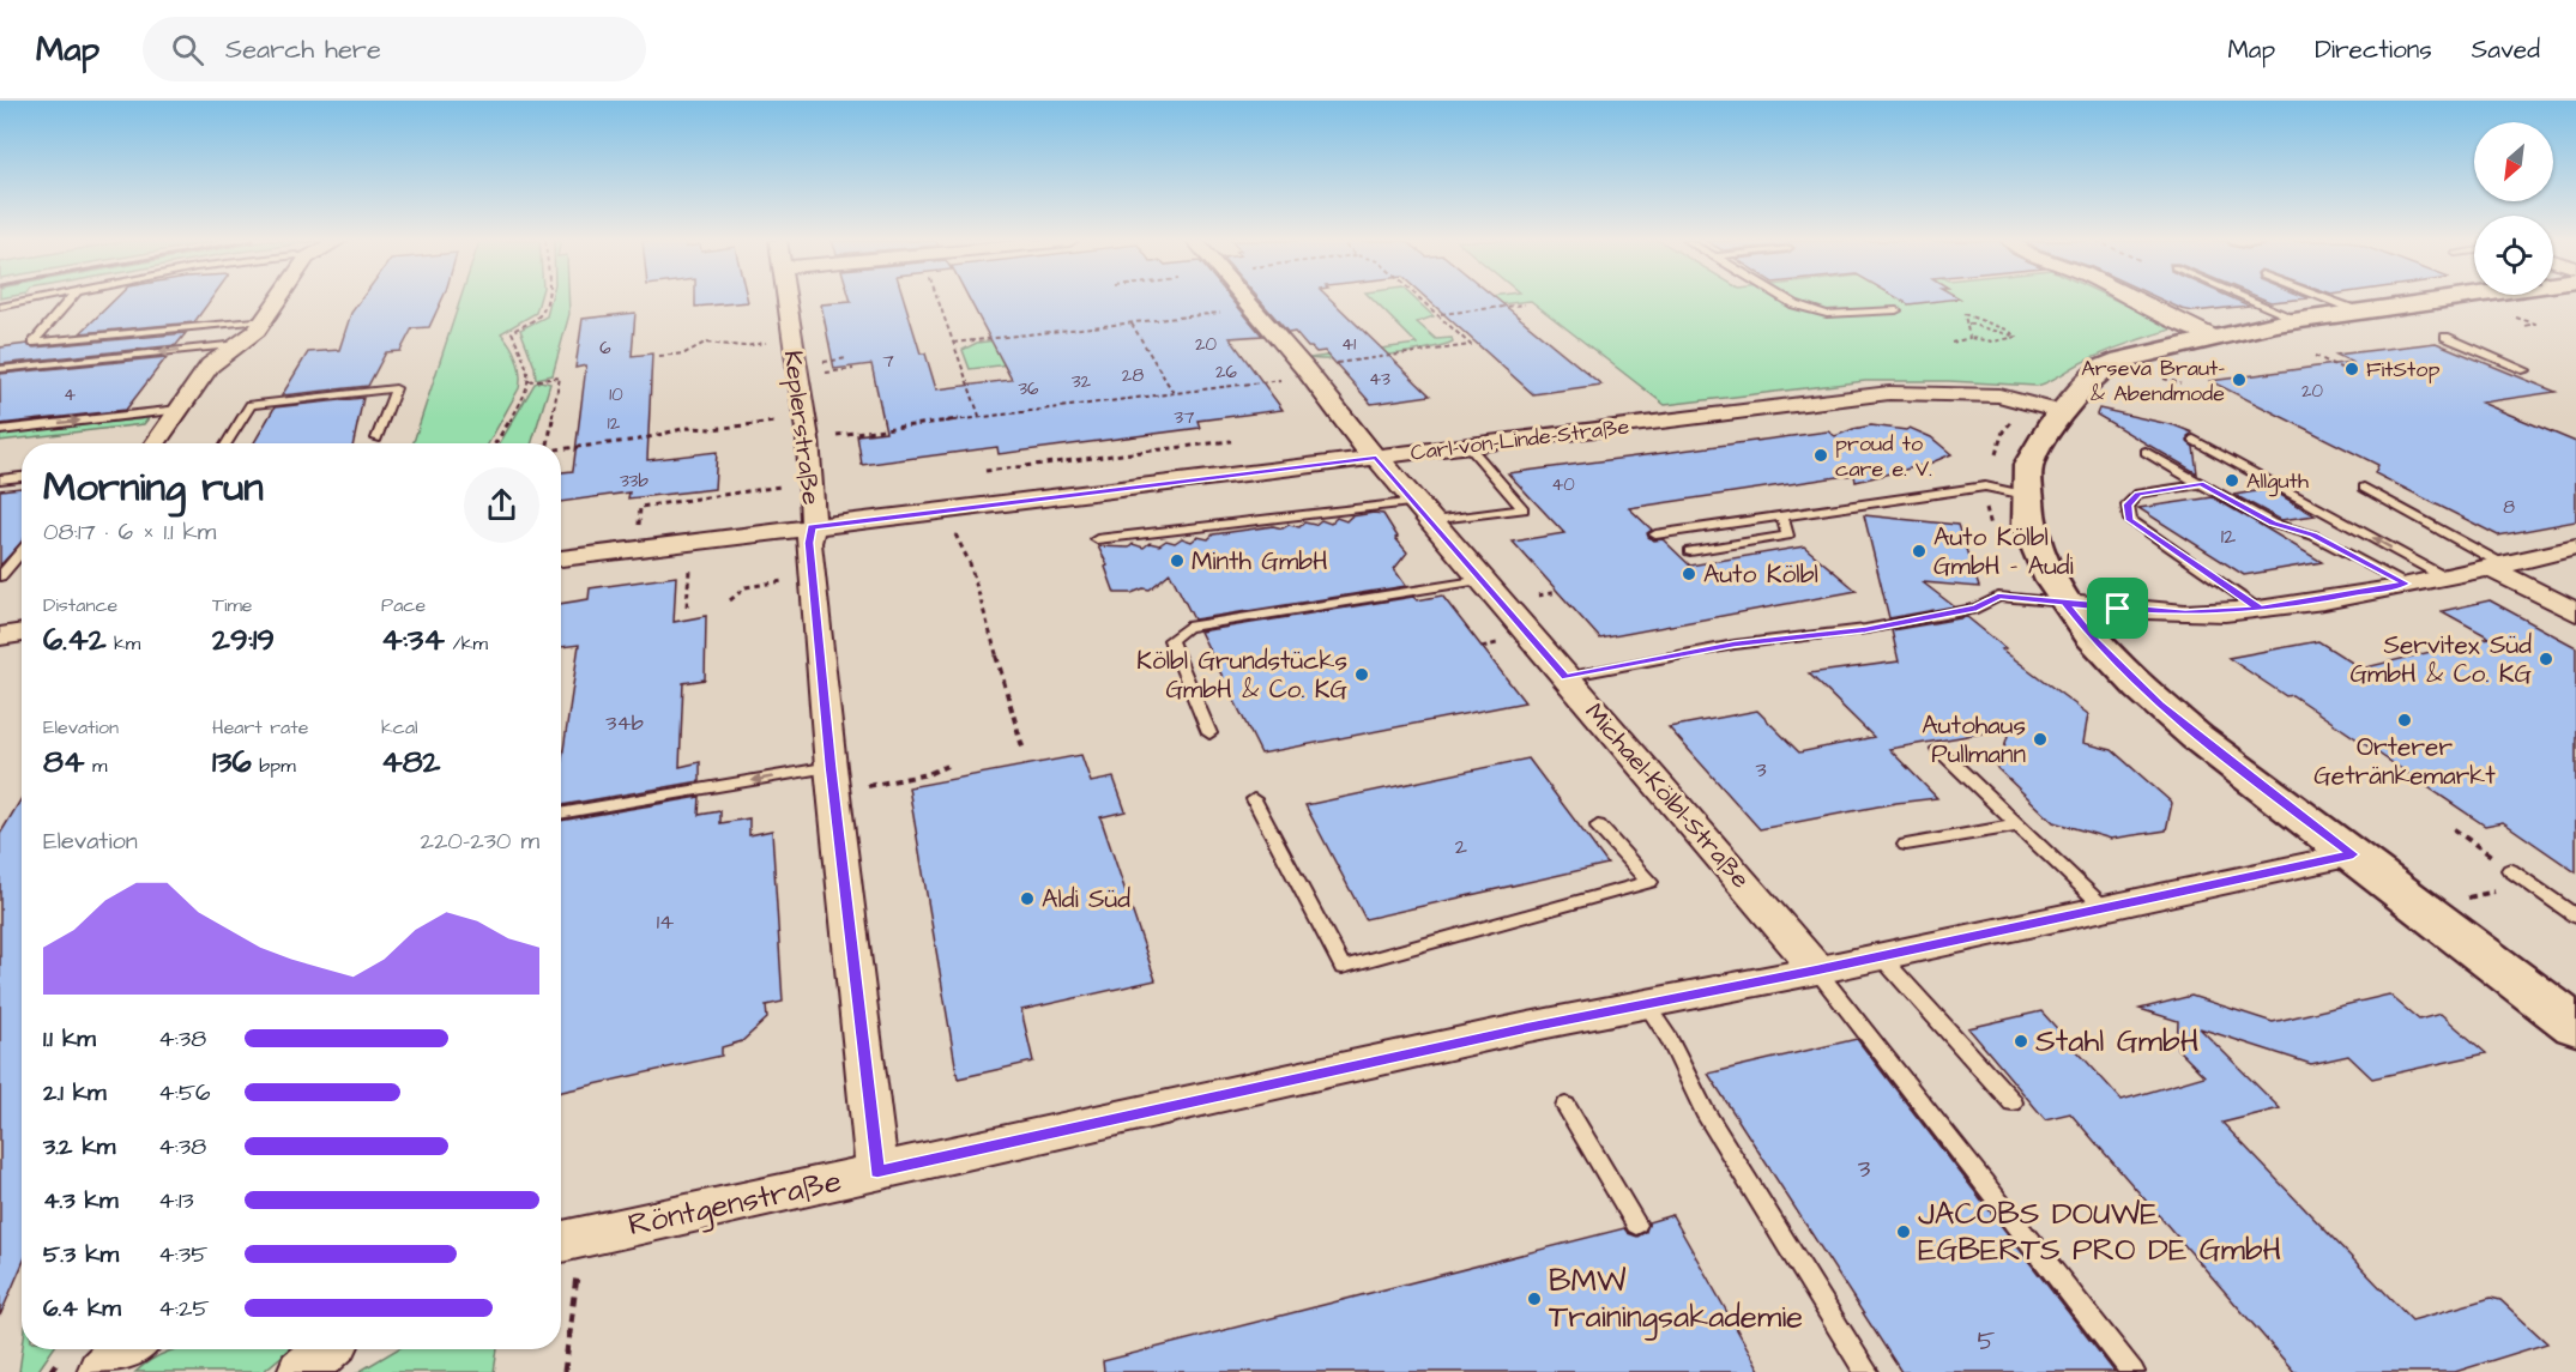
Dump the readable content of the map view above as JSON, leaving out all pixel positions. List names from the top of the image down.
{
  "streets": {
    "street": [
      "Keplerstraße",
      "Carl-von-Linde-Straße",
      "Michael-Kölbl-Straße",
      "Röntgenstraße"
    ]
  },
  "crossings": [
    ["Keplerstraße", "Carl-von-Linde-Straße"],
    ["Keplerstraße", "Röntgenstraße"],
    ["Carl-von-Linde-Straße", "Michael-Kölbl-Straße"],
    ["Michael-Kölbl-Straße", "Röntgenstraße"]
  ],
  "places": [
    "FitStop",
    "Arseva Braut- & Abendmode",
    "proud to care e. V.",
    "Allguth",
    "Auto Kölbl GmbH - Audi",
    "Minth GmbH",
    "Auto Kölbl",
    "Servitex Süd GmbH & Co. KG",
    "Kölbl Grundstücks GmbH & Co. KG",
    "Orterer Getränkemarkt",
    "Autohaus Pullmann",
    "Aldi Süd",
    "Stahl GmbH",
    "JACOBS DOUWE EGBERTS PRO DE GmbH",
    "BMW Trainingsakademie"
  ],
  "house_numbers": [
    "20",
    "41",
    "6",
    "7",
    "26",
    "28",
    "43",
    "32",
    "36",
    "20",
    "4",
    "10",
    "37",
    "12",
    "33b",
    "40",
    "8",
    "12",
    "34b",
    "3",
    "2",
    "14",
    "3",
    "5"
  ],
  "north": "bottom left",
  "page": {
    "header": "Map",
    "search": "Search here",
    "nav": ["Map", "Directions", "Saved"],
    "heading": ["Morning run", "08:17 · 6 × 1.1 km"],
    "stats": [
      ["Distance", "6.42 km"],
      ["Time", "29:19"],
      ["Pace", "4:34 /km"],
      ["Elevation", "84 m"],
      ["Heart rate", "136 bpm"],
      ["kcal", "482"]
    ],
    "chart": ["Elevation", "220–230 m"],
    "list": [
      {
        "name": "1.1 km",
        "note": "4:38"
      },
      {
        "name": "2.1 km",
        "note": "4:56"
      },
      {
        "name": "3.2 km",
        "note": "4:38"
      },
      {
        "name": "4.3 km",
        "note": "4:13"
      },
      {
        "name": "5.3 km",
        "note": "4:35"
      },
      {
        "name": "6.4 km",
        "note": "4:25"
      }
    ]
  }
}
